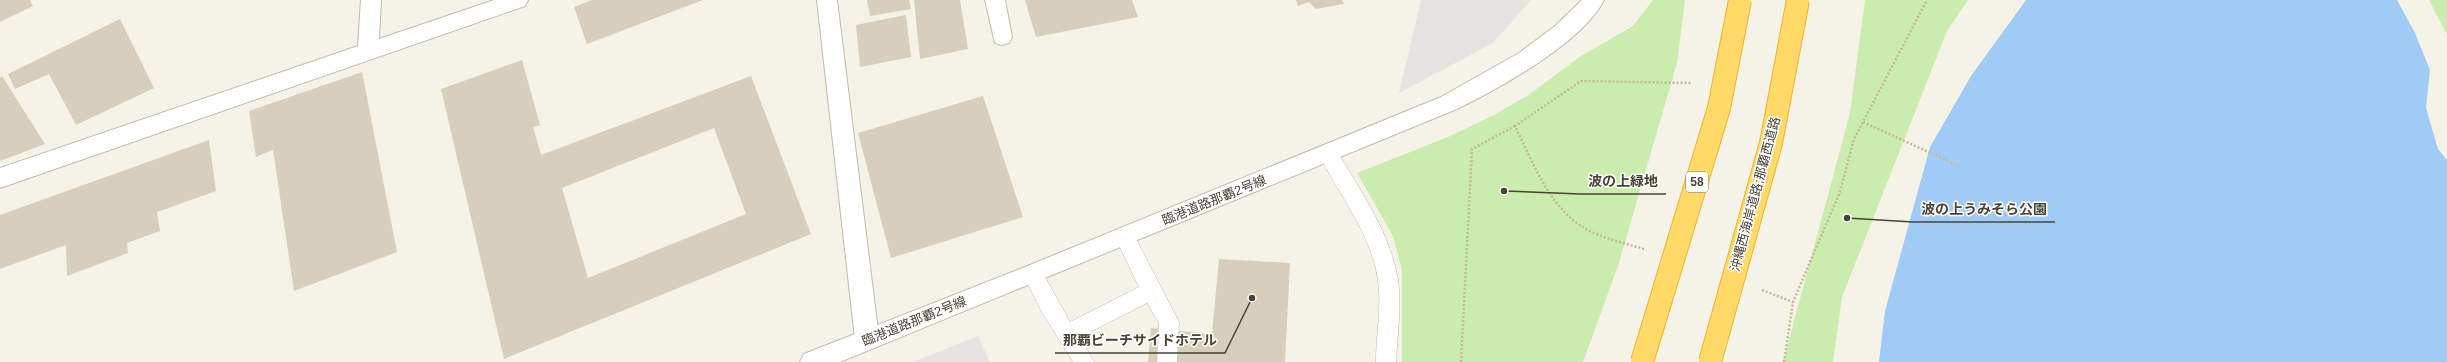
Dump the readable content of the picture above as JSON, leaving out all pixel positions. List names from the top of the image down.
{
  "streets": {
    "highway": ["58", "沖縄西海岸道路;那覇西道路"],
    "street": ["臨港道路那覇2号線"]
  },
  "places": ["波の上緑地", "波の上うみそら公園", "那覇ビーチサイドホテル"]
}
